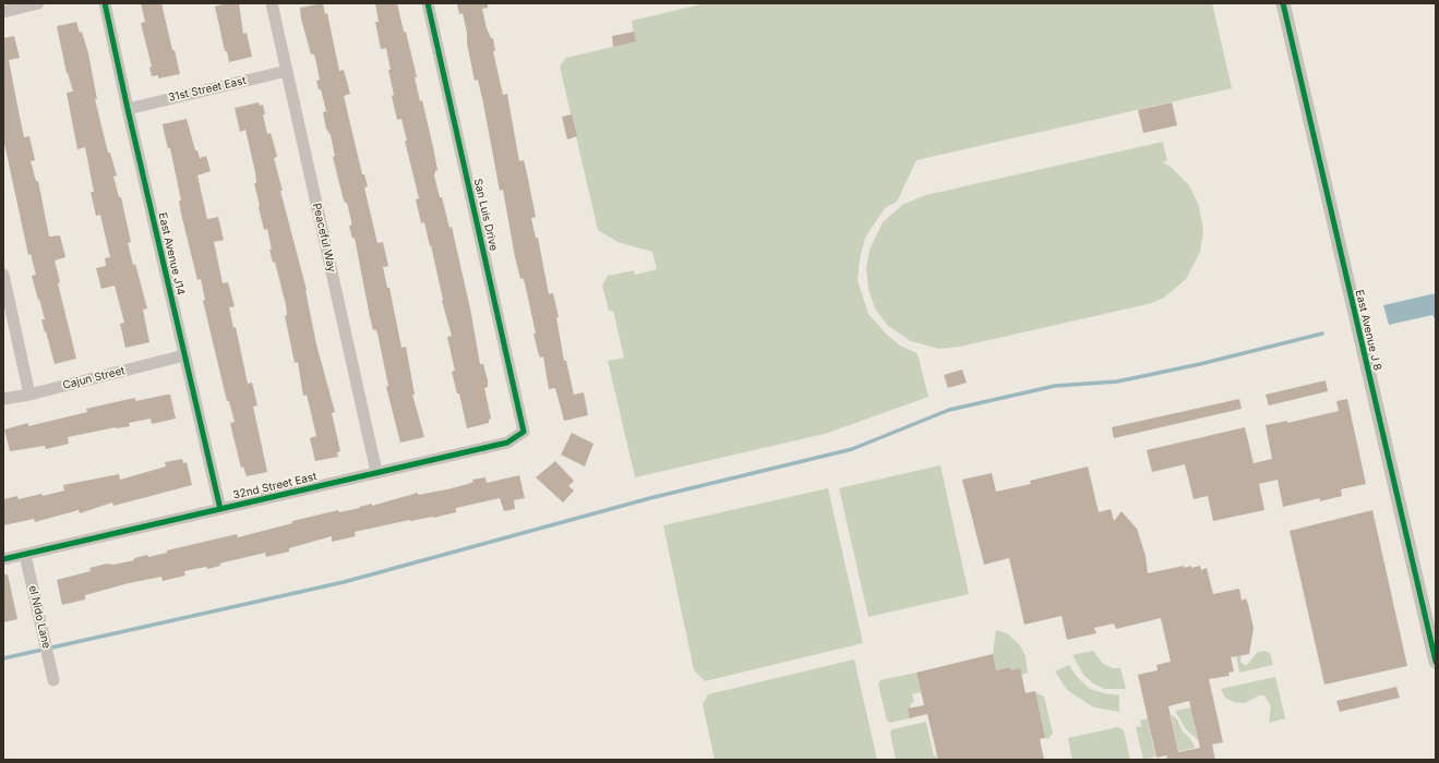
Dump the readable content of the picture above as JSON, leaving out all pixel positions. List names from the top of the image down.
{
  "streets": {
    "street": [
      "31st Street East",
      "San Luis Drive",
      "Peaceful Way",
      "East Avenue J14",
      "East Avenue J 8",
      "Cajun Street",
      "32nd Street East",
      "el Nido Lane"
    ]
  },
  "crossings": [
    ["31st Street East", "Peaceful Way"],
    ["31st Street East", "East Avenue J14"],
    ["San Luis Drive", "32nd Street East"],
    ["Peaceful Way", "32nd Street East"],
    ["East Avenue J14", "Cajun Street"],
    ["East Avenue J14", "32nd Street East"],
    ["32nd Street East", "el Nido Lane"]
  ]
}
